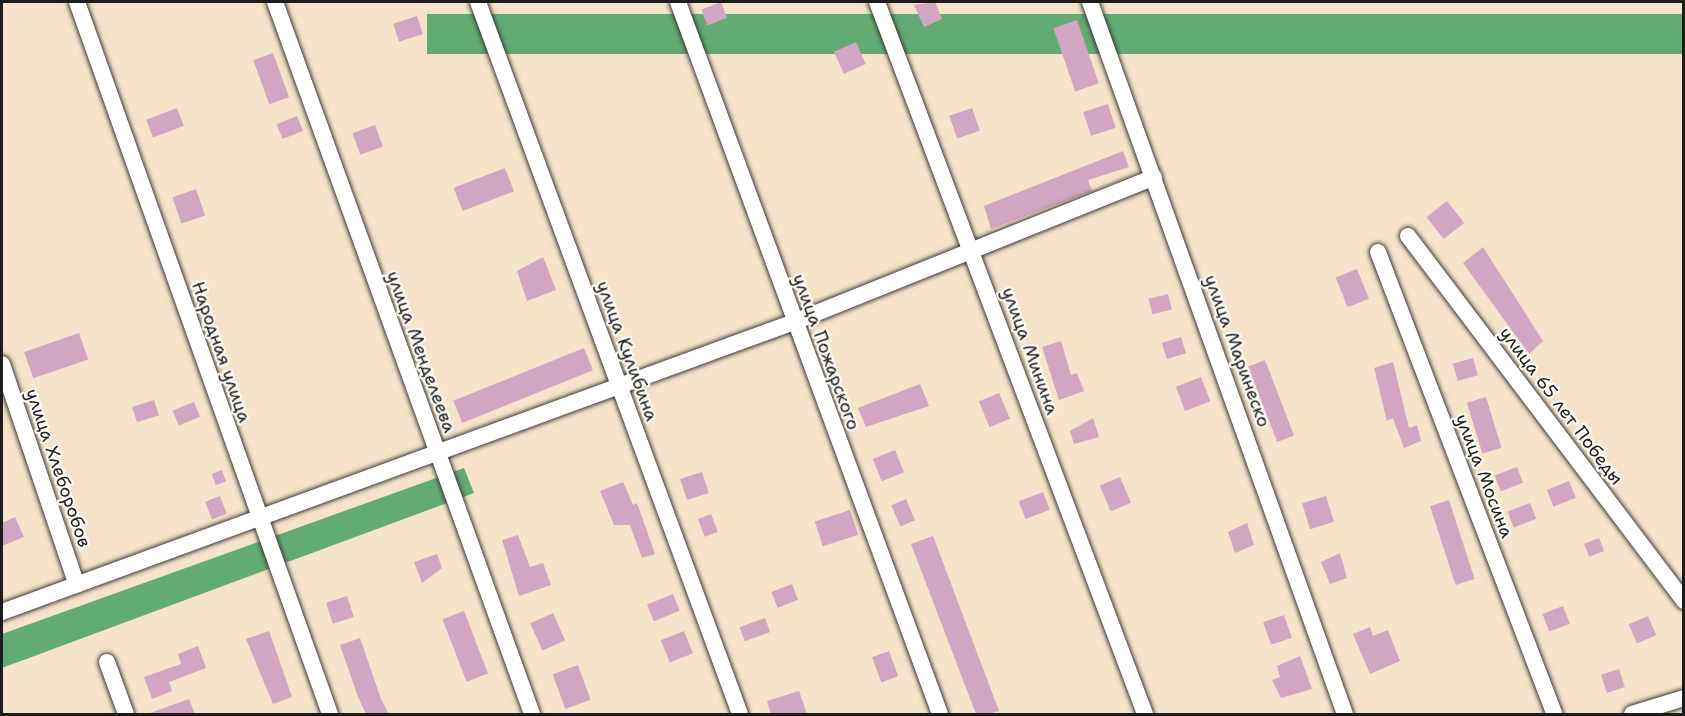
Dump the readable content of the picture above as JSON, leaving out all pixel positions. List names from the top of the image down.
{
  "streets": {
    "street": [
      "улица Кулибина",
      "улица Минина",
      "улица Маринеско",
      "Народная улица",
      "улица Менделеева",
      "улица Пожарского",
      "улица 65 лет Победы",
      "улица Хлеборобов",
      "улица Мосина"
    ]
  }
}
